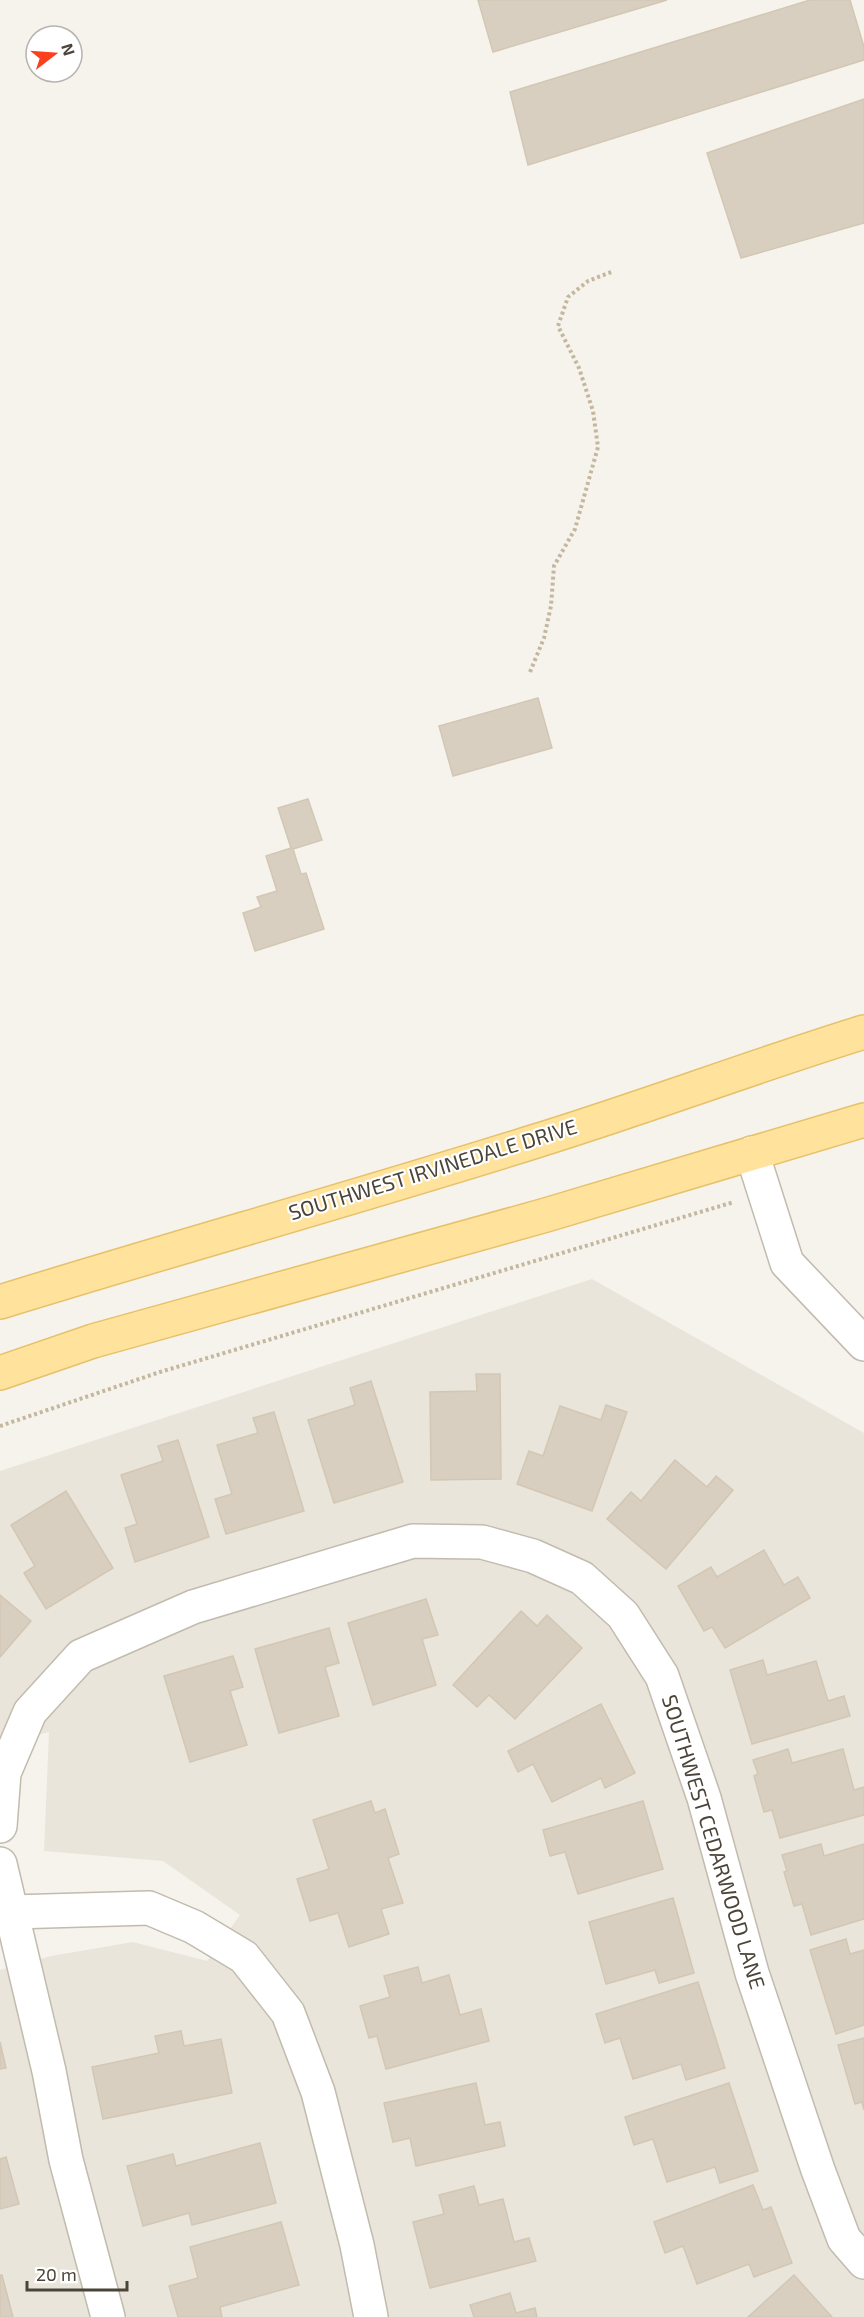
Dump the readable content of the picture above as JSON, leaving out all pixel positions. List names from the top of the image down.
{
  "streets": {
    "main road": ["SOUTHWEST IRVINEDALE DRIVE"],
    "street": ["SOUTHWEST CEDARWOOD LANE"]
  },
  "scale_bar": "20 m",
  "north": "right"
}
